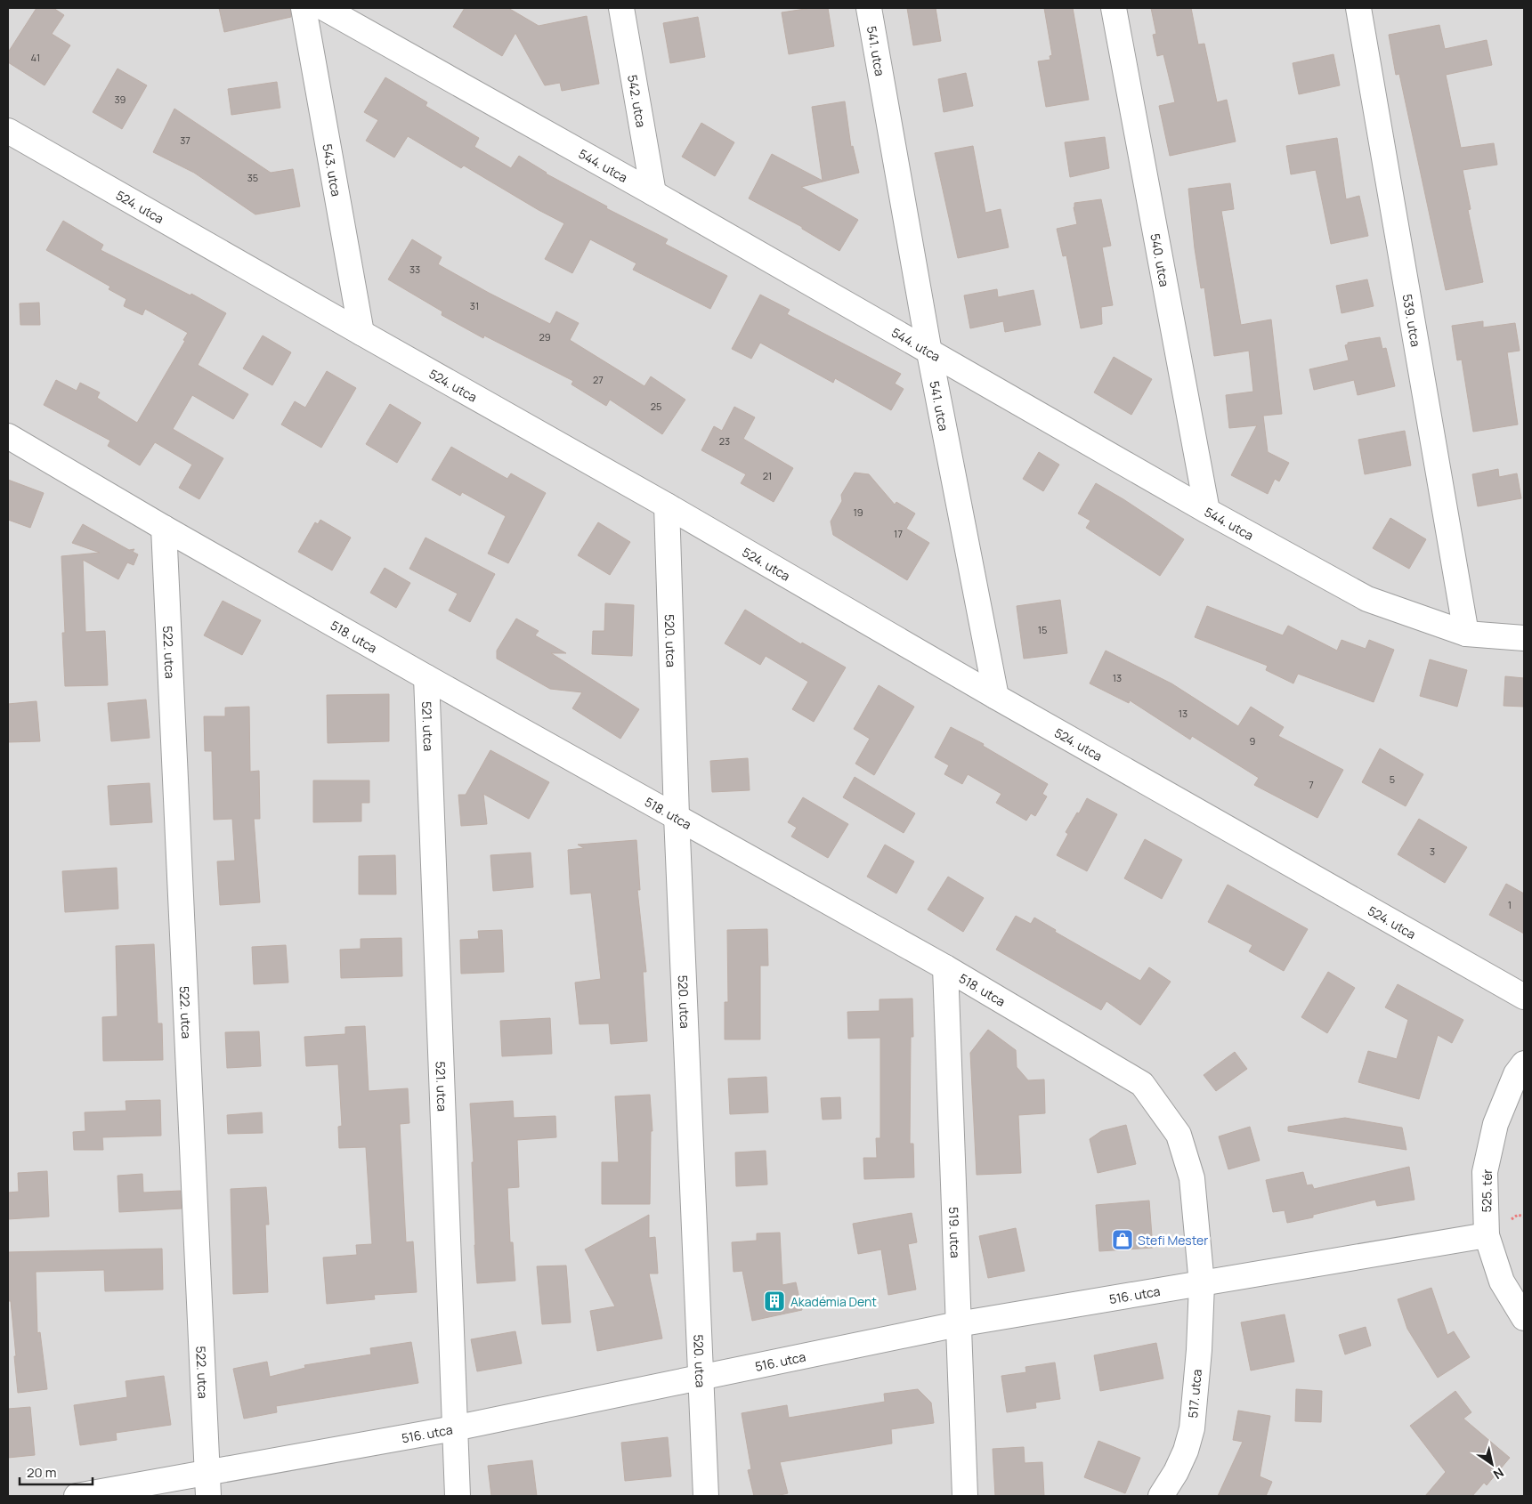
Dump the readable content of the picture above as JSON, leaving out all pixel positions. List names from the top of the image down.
{
  "streets": {
    "street": [
      "541. utca",
      "542. utca",
      "544. utca",
      "543. utca",
      "524. utca",
      "540. utca",
      "539. utca",
      "518. utca",
      "520. utca",
      "522. utca",
      "521. utca",
      "525. tér",
      "519. utca",
      "516. utca",
      "517. utca"
    ]
  },
  "crossings": [
    ["541. utca", "544. utca"],
    ["541. utca", "524. utca"],
    ["542. utca", "544. utca"],
    ["544. utca", "540. utca"],
    ["544. utca", "539. utca"],
    ["543. utca", "524. utca"],
    ["524. utca", "520. utca"],
    ["518. utca", "520. utca"],
    ["518. utca", "522. utca"],
    ["518. utca", "521. utca"],
    ["518. utca", "519. utca"],
    ["518. utca", "516. utca"],
    ["518. utca", "517. utca"],
    ["520. utca", "516. utca"],
    ["522. utca", "516. utca"],
    ["521. utca", "516. utca"],
    ["525. tér", "516. utca"],
    ["519. utca", "516. utca"],
    ["516. utca", "517. utca"]
  ],
  "places": {
    "shop": ["Stefi Mester"],
    "building": ["Akadémia Dent"]
  },
  "house_numbers": [
    "41",
    "39",
    "37",
    "35",
    "33",
    "31",
    "29",
    "27",
    "25",
    "23",
    "21",
    "19",
    "17",
    "15",
    "13",
    "13",
    "9",
    "5",
    "7",
    "3",
    "1"
  ],
  "scale_bar": "20 m",
  "north": "bottom right"
}
